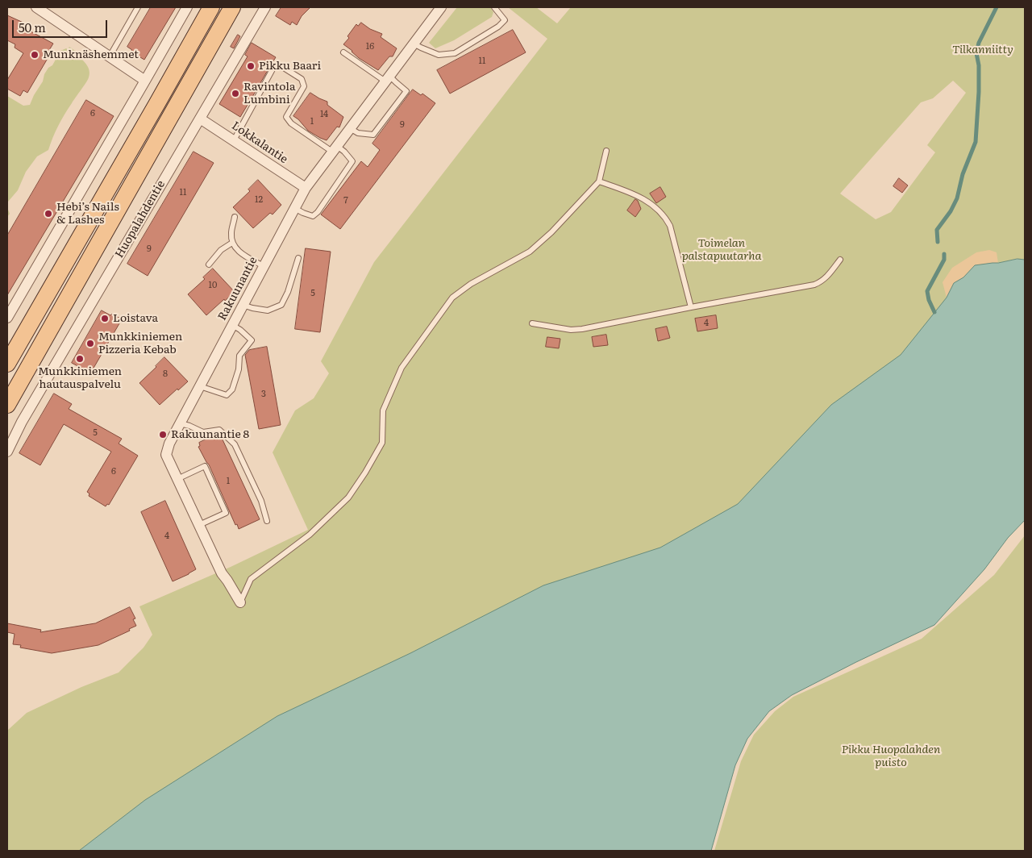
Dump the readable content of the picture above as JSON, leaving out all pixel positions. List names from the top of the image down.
{
  "streets": {
    "street": ["Lokkalantie", "Huopalahdentie", "Rakuunantie"]
  },
  "crossings": [
    ["Lokkalantie", "Huopalahdentie"],
    ["Lokkalantie", "Rakuunantie"]
  ],
  "parks": ["Tilkanniitty", "Toimelan palstapuutarha", "Pikku Huopalahden puisto"],
  "places": [
    "Munknäshemmet",
    "Pikku Baari",
    "Ravintola Lumbini",
    "Hebi’s Nails & Lashes",
    "Loistava",
    "Munkkiniemen Pizzeria Kebab",
    "Munkkiniemen hautauspalvelu",
    "Rakuunantie 8"
  ],
  "house_numbers": [
    "16",
    "11",
    "6",
    "14",
    "1",
    "9",
    "11",
    "12",
    "7",
    "9",
    "10",
    "5",
    "4",
    "8",
    "3",
    "5",
    "6",
    "1",
    "4"
  ],
  "scale_bar": "50 m"
}
